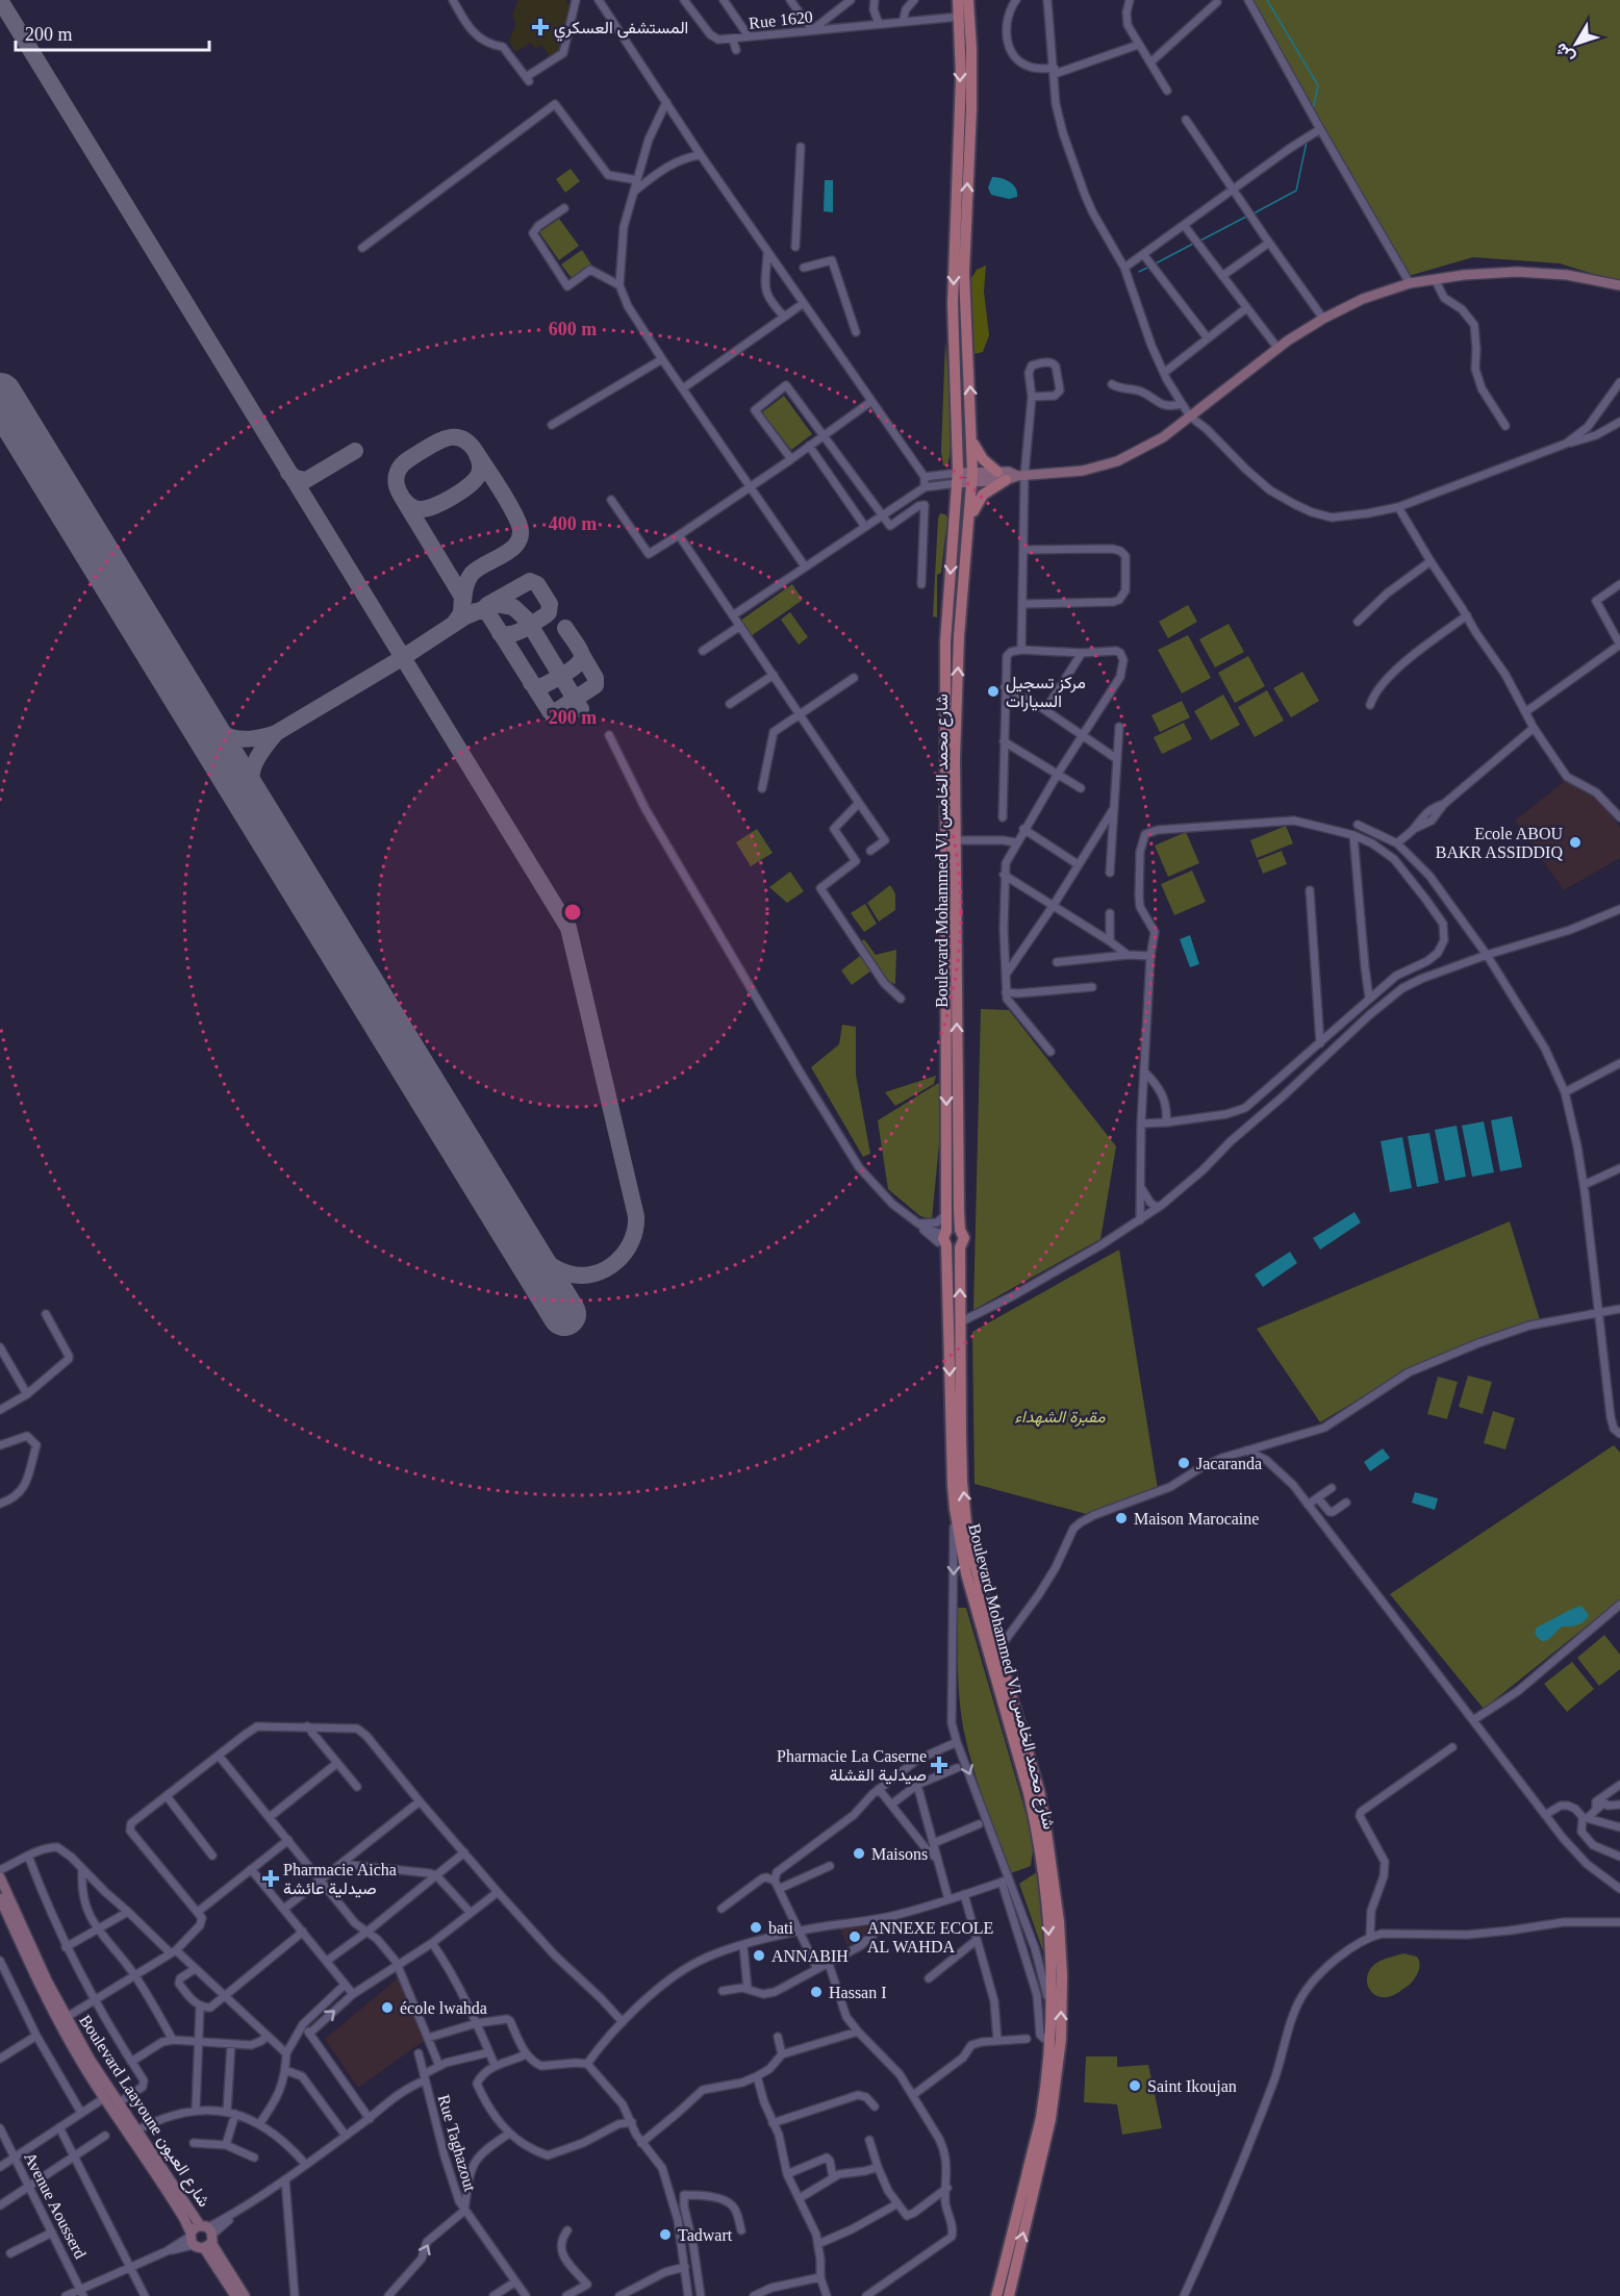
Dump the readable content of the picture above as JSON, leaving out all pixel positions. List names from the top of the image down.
{
  "streets": {
    "main road": ["Boulevard Mohammed VI شارع محمد الخامس"],
    "street": [
      "Rue 1620",
      "Boulevard Laayoune شارع العيون",
      "Rue Taghazout",
      "Avenue Aousserd"
    ]
  },
  "parks": ["مقبرة الشهداء"],
  "places": {
    "health": ["المستشفى العسكري", "Pharmacie La Caserne صيدلية القشلة", "Pharmacie Aicha صيدلية عائشة"],
    "other": [
      "مركز تسجيل السيارات",
      "Ecole ABOU BAKR ASSIDDIQ",
      "Jacaranda",
      "Maison Marocaine",
      "Maisons",
      "bati",
      "ANNEXE ECOLE AL WAHDA",
      "ANNABIH",
      "Hassan I",
      "école lwahda",
      "Saint Ikoujan",
      "Tadwart"
    ]
  },
  "scale_bar": "200 m",
  "north": "bottom left",
  "rings": ["600 m", "400 m", "200 m"]
}
